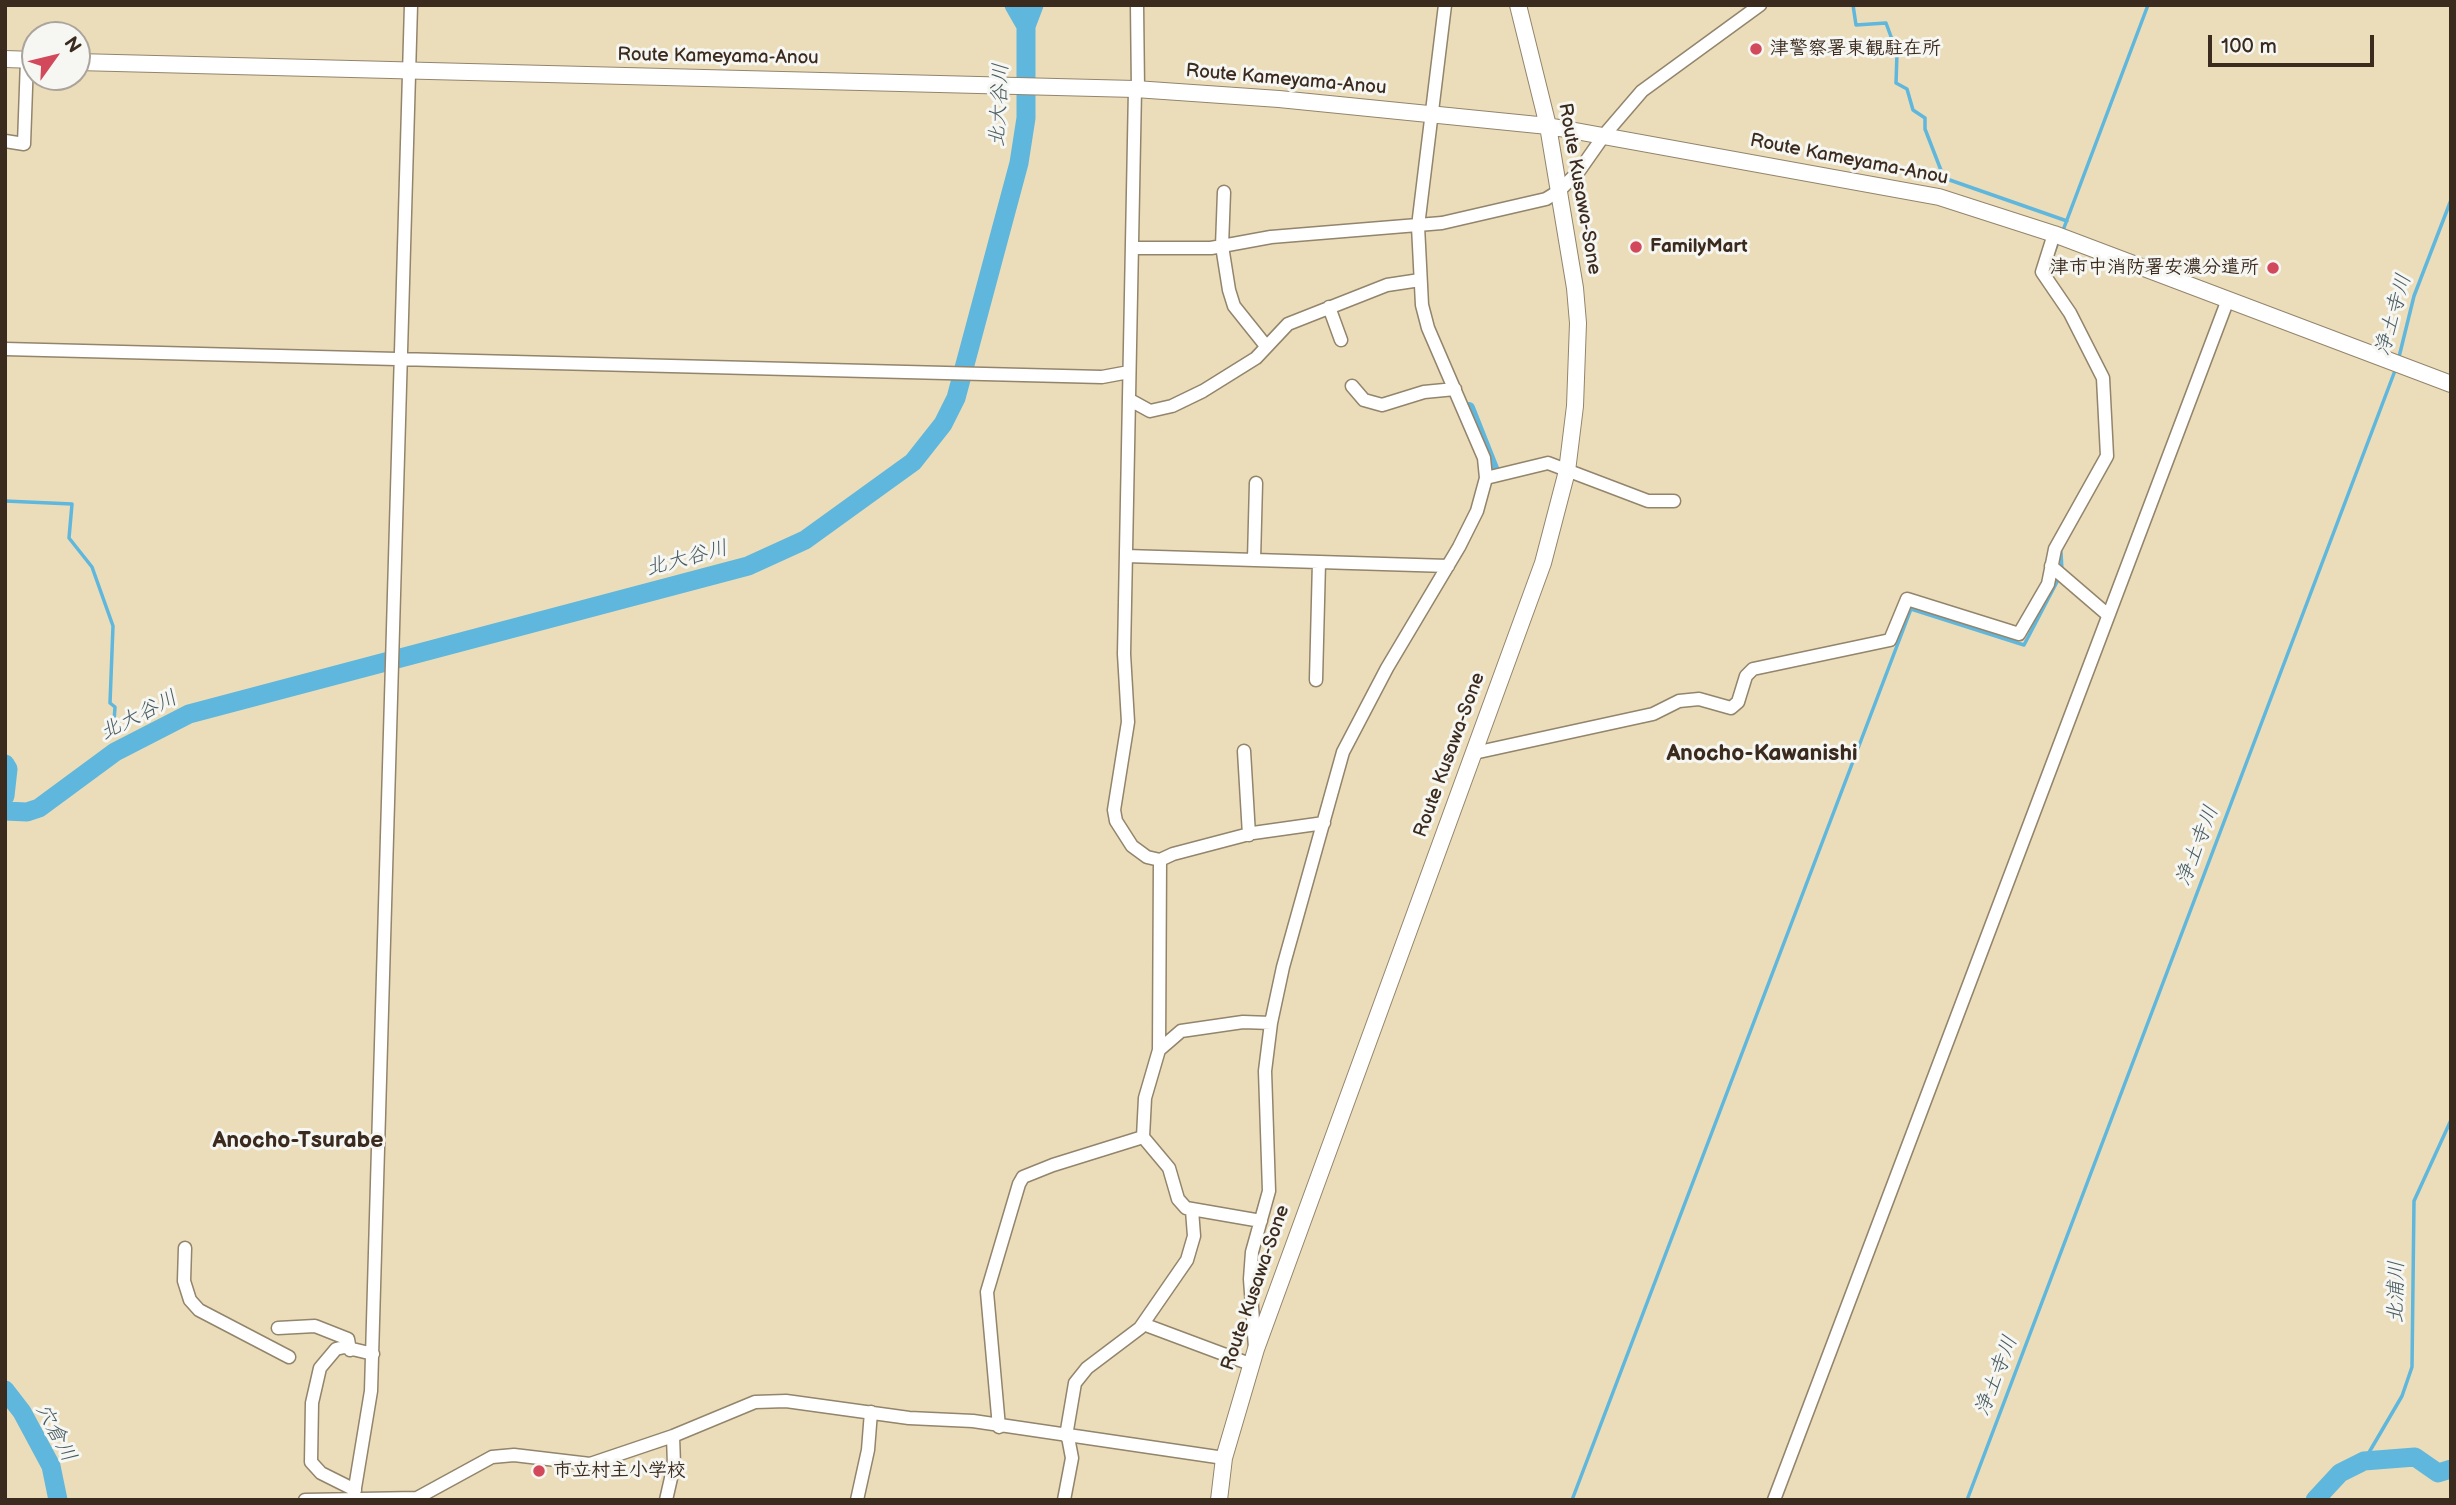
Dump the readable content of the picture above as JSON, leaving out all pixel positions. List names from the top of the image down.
{
  "streets": {
    "main road": ["Route Kameyama-Anou", "Route Kusawa-Sone"]
  },
  "crossings": [
    ["Route Kameyama-Anou", "Route Kusawa-Sone"]
  ],
  "districts": ["Anocho-Kawanishi", "Anocho-Tsurabe"],
  "water": [
    "北大谷川",
    "浄土寺川",
    "北浦川",
    "穴倉川"
  ],
  "places": [
    "津警察署東観駐在所",
    "FamilyMart",
    "津市中消防署安濃分遣所",
    "市立村主小学校"
  ],
  "scale_bar": "100 m",
  "north": "top right"
}
